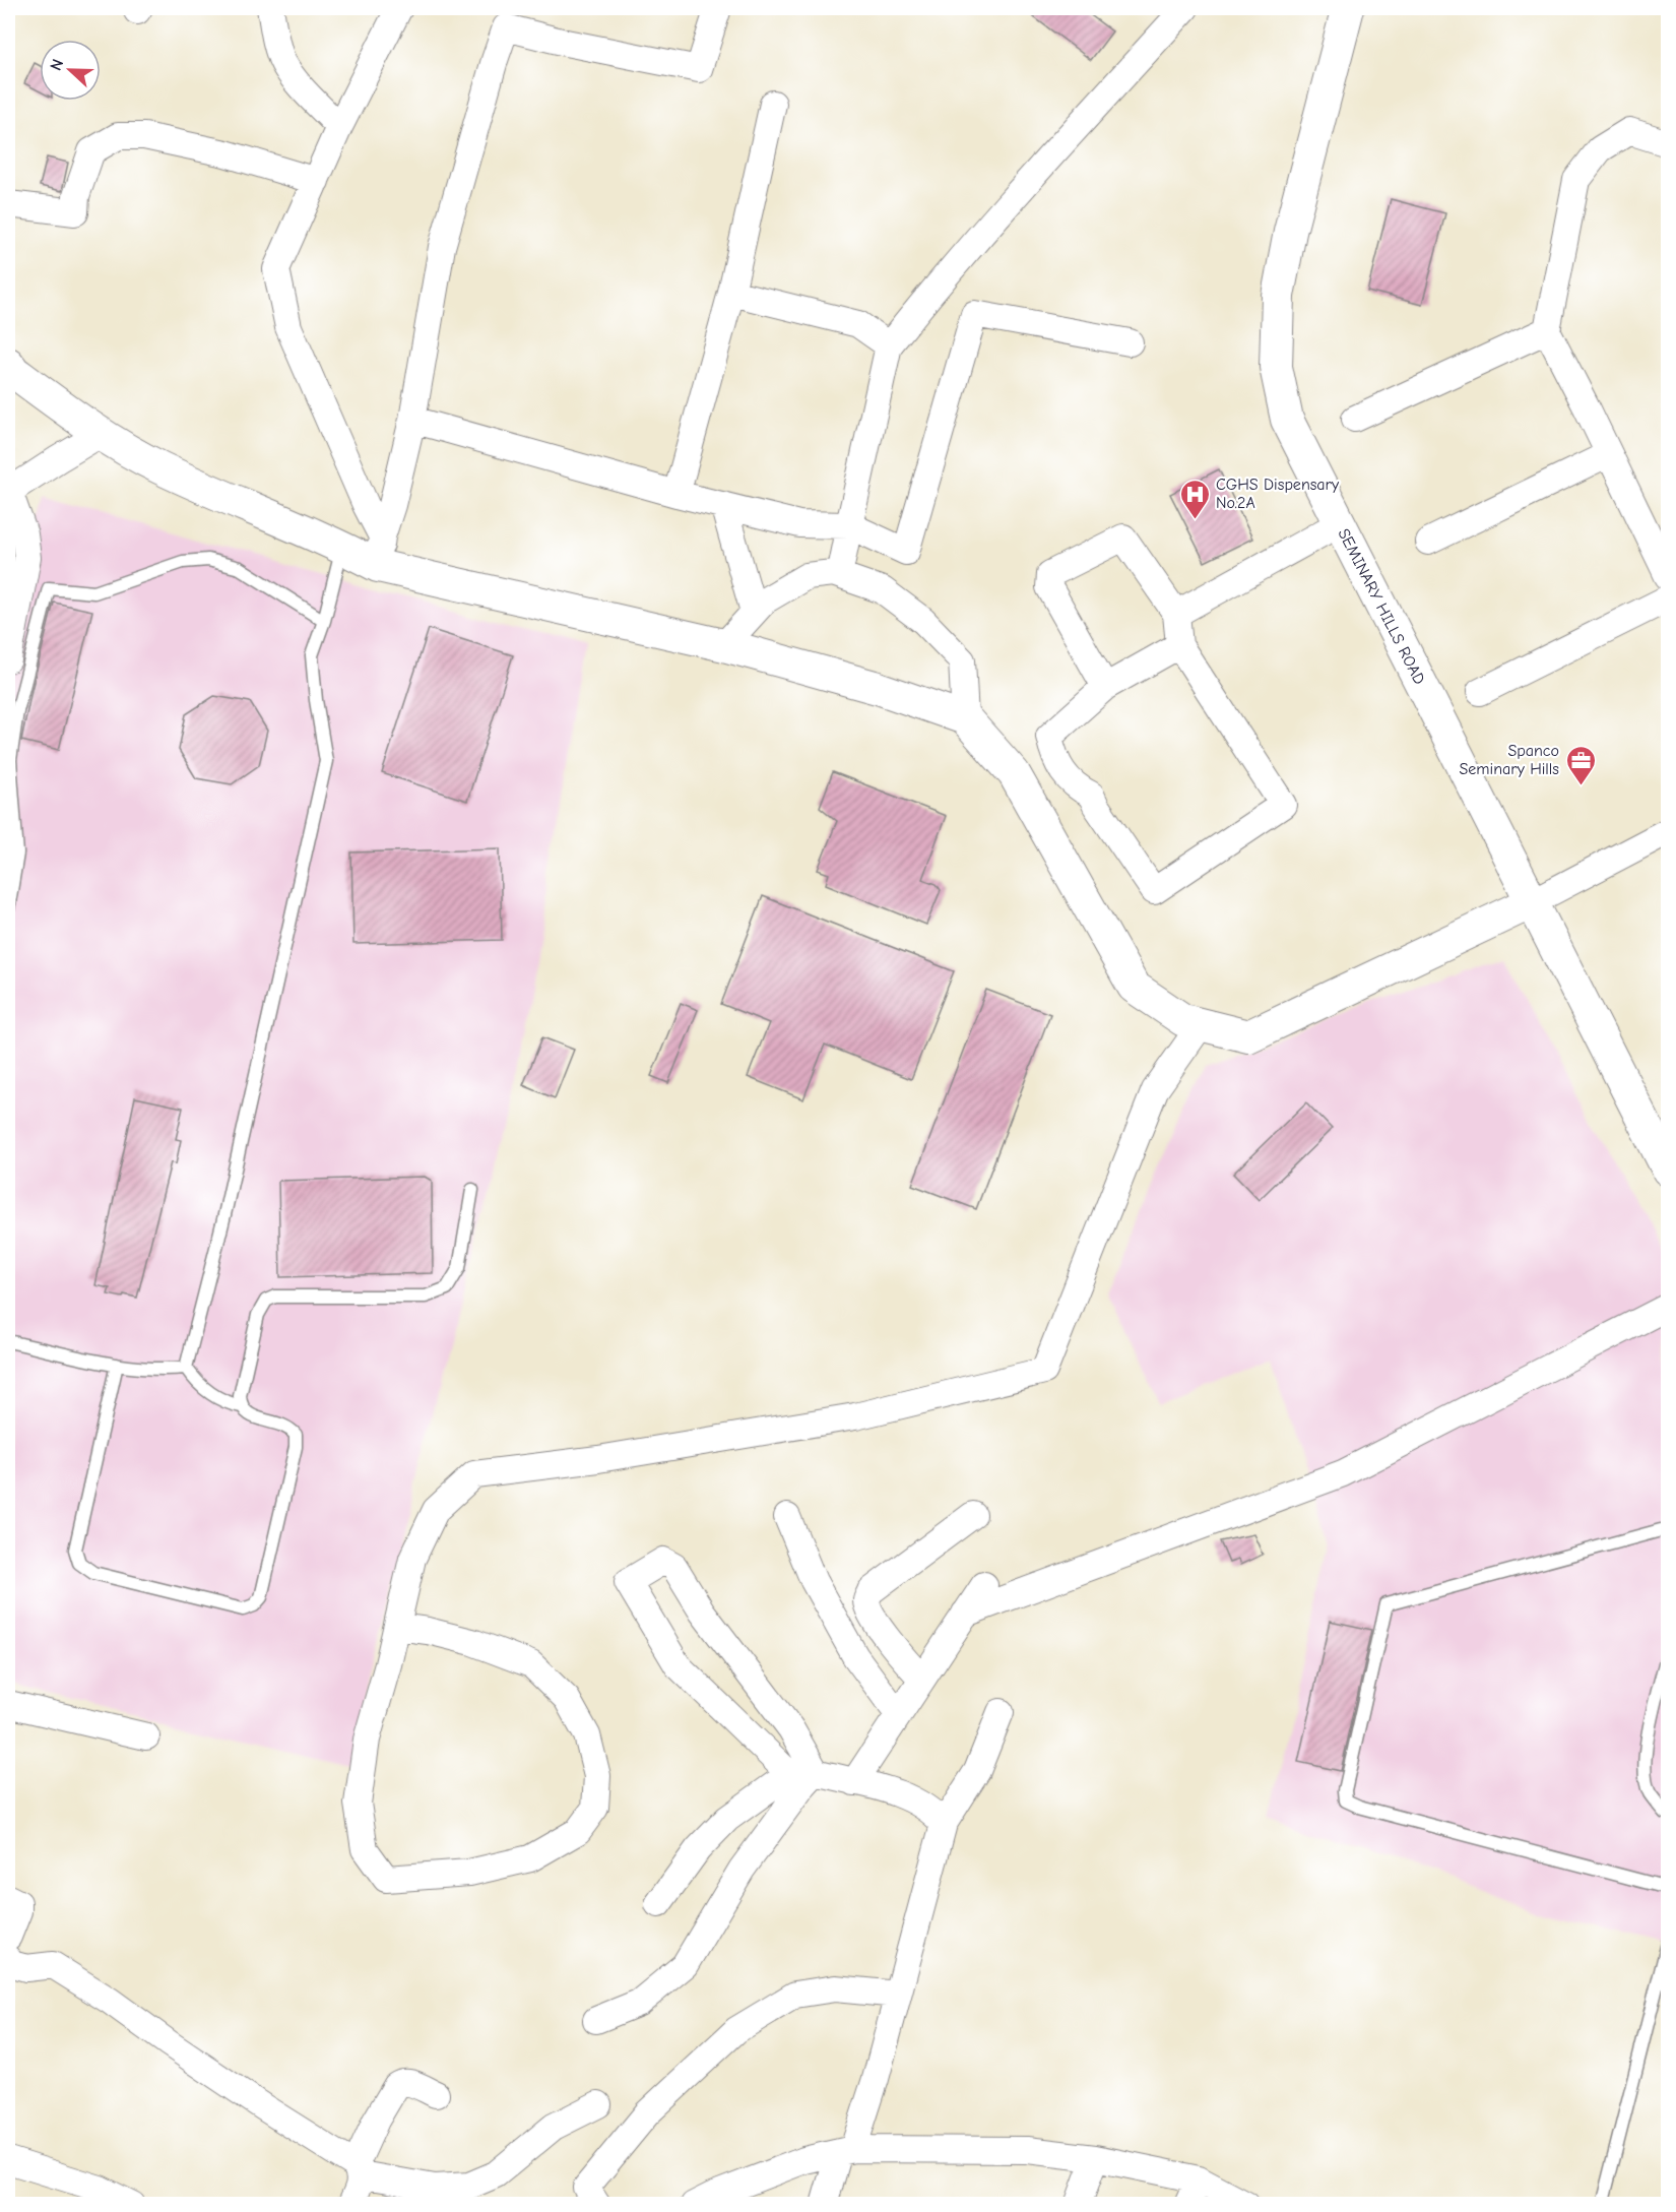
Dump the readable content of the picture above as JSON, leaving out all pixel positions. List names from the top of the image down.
{
  "streets": {
    "street": ["SEMINARY HILLS ROAD"]
  },
  "places": {
    "hospital": ["CGHS Dispensary No.2A"],
    "office": ["Spanco Seminary Hills"]
  },
  "north": "left"
}
